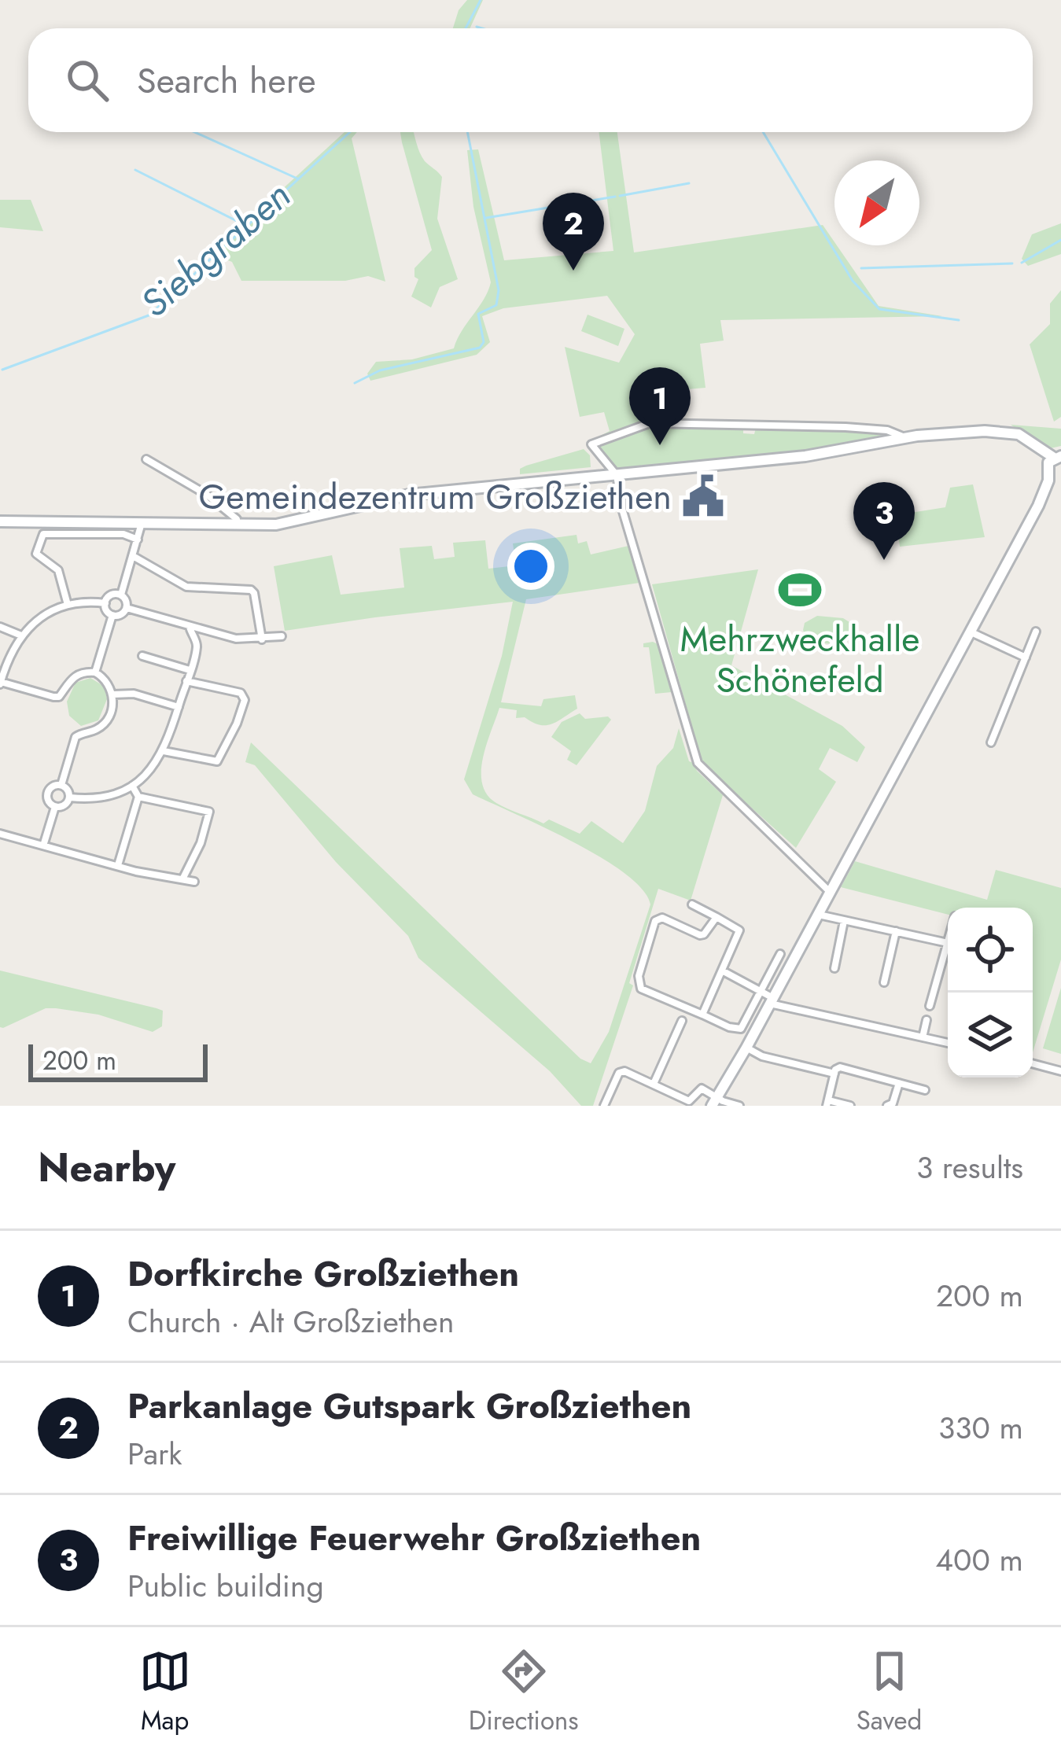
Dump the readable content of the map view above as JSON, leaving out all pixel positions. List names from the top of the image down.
{
  "water": ["Siebgraben"],
  "places": {
    "public building": ["Gemeindezentrum Großziethen"],
    "sports": ["Mehrzweckhalle Schönefeld"]
  },
  "scale_bar": "200 m",
  "north": "bottom left",
  "page": {
    "search": "Search here",
    "pins": ["2", "1", "3"],
    "scale": "200 m",
    "heading": ["Nearby", "3 results"],
    "list": [
      {
        "mark": "1",
        "name": "Dorfkirche Großziethen",
        "note": "Church · Alt Großziethen",
        "value": "200 m"
      },
      {
        "mark": "2",
        "name": "Parkanlage Gutspark Großziethen",
        "note": "Park",
        "value": "330 m"
      },
      {
        "mark": "3",
        "name": "Freiwillige Feuerwehr Großziethen",
        "note": "Public building",
        "value": "400 m"
      }
    ],
    "nav": ["Map", "Directions", "Saved"]
  }
}
